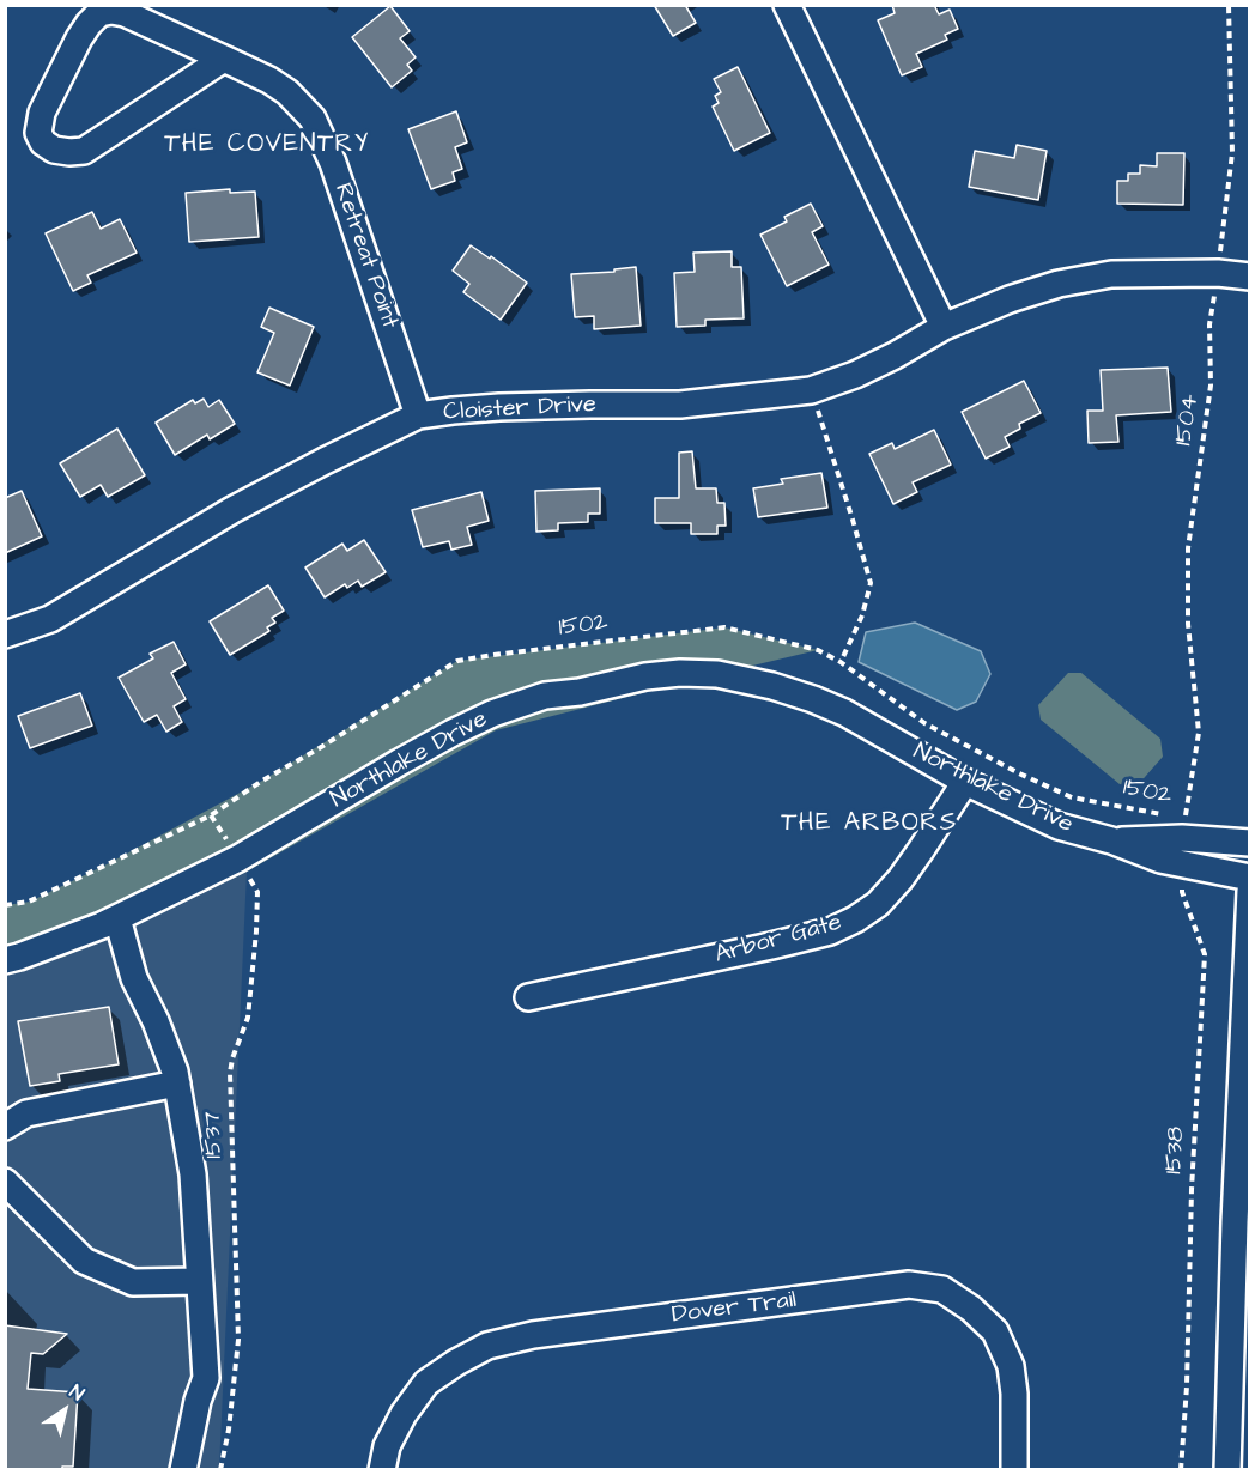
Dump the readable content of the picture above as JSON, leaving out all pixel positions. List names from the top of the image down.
{
  "streets": {
    "street": [
      "Retreat Point",
      "Cloister Drive",
      "Northlake Drive",
      "Arbor Gate",
      "Dover Trail"
    ],
    "path": [
      "1504",
      "1502",
      "1537",
      "1538"
    ]
  },
  "crossings": [
    ["Retreat Point", "Cloister Drive"],
    ["Cloister Drive", "1504"],
    ["1504", "1502"],
    ["1504", "Northlake Drive"],
    ["1502", "Northlake Drive"],
    ["1502", "1537"],
    ["Northlake Drive", "Arbor Gate"],
    ["Northlake Drive", "1537"],
    ["Northlake Drive", "1538"]
  ],
  "districts": ["THE COVENTRY", "THE ARBORS"],
  "north": "top right"
}
